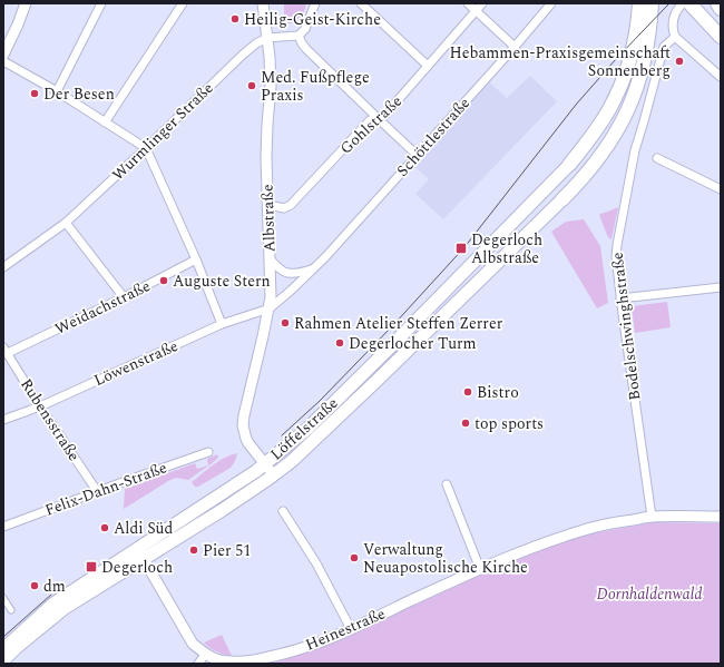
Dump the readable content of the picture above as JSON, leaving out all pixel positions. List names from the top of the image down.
{
  "streets": {
    "main road": ["Löffelstraße"],
    "street": [
      "Gohlstraße",
      "Wurmlinger Straße",
      "Schöttlestraße",
      "Albstraße",
      "Weidachstraße",
      "Bodelschwinghstraße",
      "Löwenstraße",
      "Rubensstraße",
      "Felix-Dahn-Straße",
      "Heinestraße"
    ]
  },
  "crossings": [
    ["Gohlstraße", "Albstraße"],
    ["Wurmlinger Straße", "Albstraße"],
    ["Schöttlestraße", "Albstraße"],
    ["Schöttlestraße", "Löwenstraße"],
    ["Albstraße", "Löwenstraße"],
    ["Albstraße", "Löffelstraße"],
    ["Weidachstraße", "Rubensstraße"],
    ["Bodelschwinghstraße", "Heinestraße"],
    ["Löwenstraße", "Rubensstraße"],
    ["Rubensstraße", "Felix-Dahn-Straße"]
  ],
  "parks": ["Dornhaldenwald"],
  "places": {
    "other": [
      "Heilig-Geist-Kirche",
      "Hebammen-Praxisgemeinschaft Sonnenberg",
      "Med. Fußpflege Praxis",
      "Der Besen",
      "Auguste Stern",
      "Rahmen Atelier Steffen Zerrer",
      "Degerlocher Turm",
      "Bistro",
      "top sports",
      "Aldi Süd",
      "Pier 51",
      "Verwaltung Neuapostolische Kirche",
      "dm"
    ],
    "transit": ["Degerloch Albstraße", "Degerloch"]
  }
}
